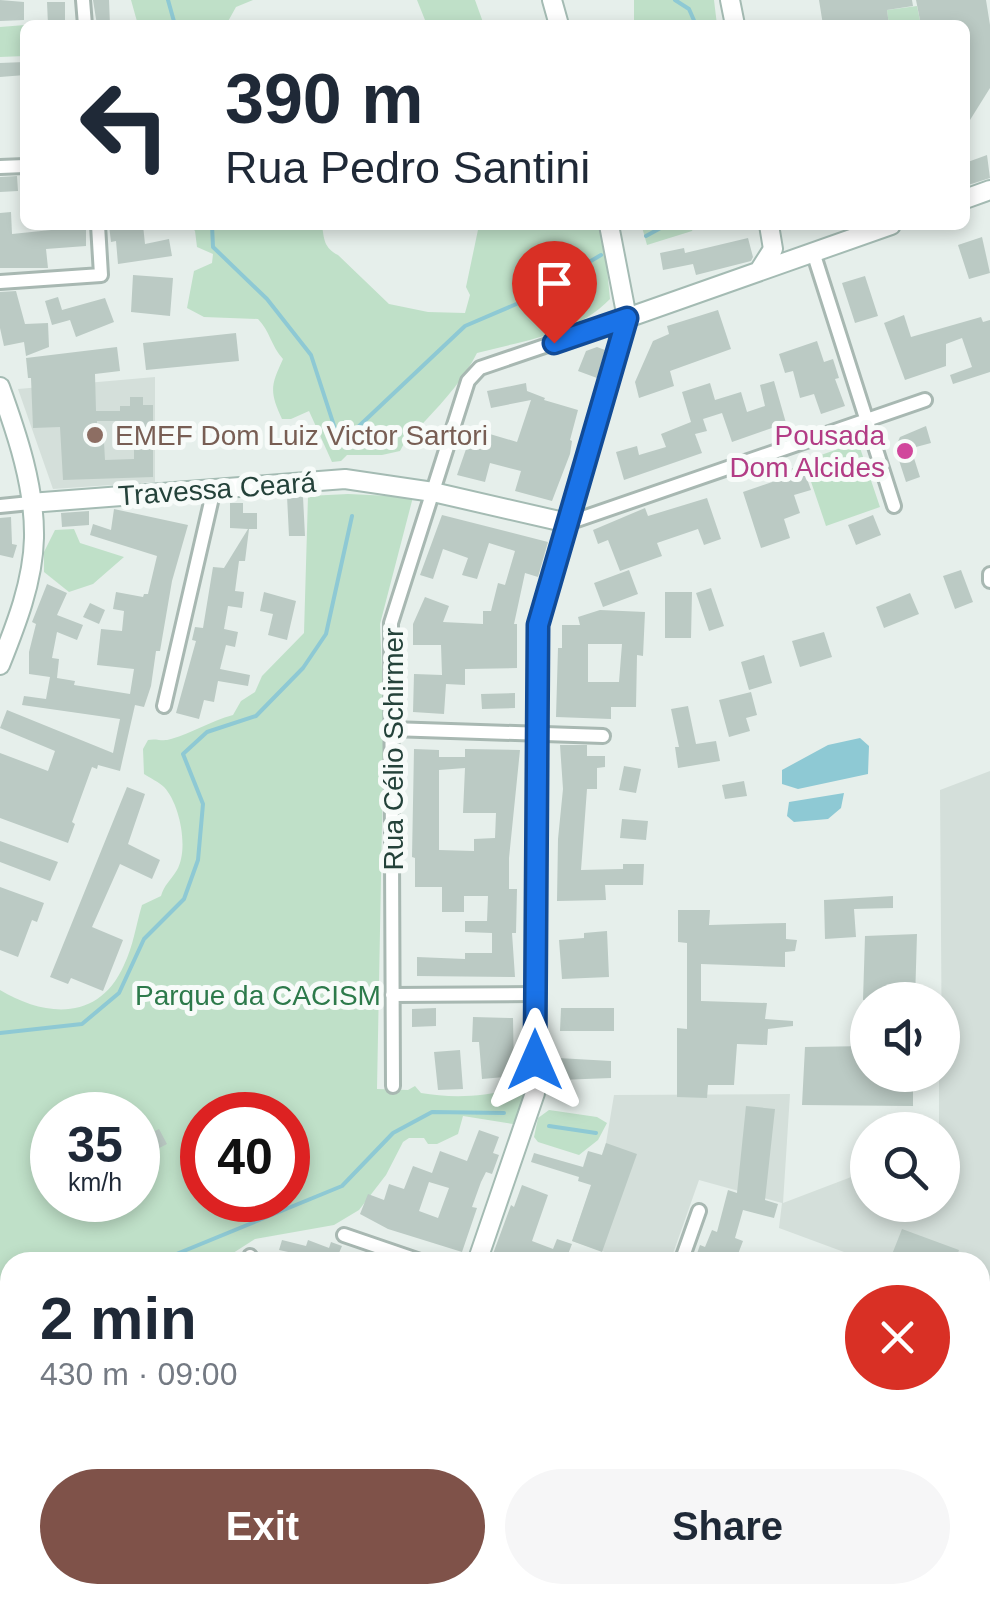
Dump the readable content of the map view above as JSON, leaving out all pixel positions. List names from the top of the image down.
{
  "streets": {
    "street": ["Travessa Ceará", "Rua Célio Schirmer"]
  },
  "crossings": [
    ["Travessa Ceará", "Rua Célio Schirmer"]
  ],
  "parks": ["Parque da CACISM"],
  "places": ["EMEF Dom Luiz Victor Sartori", "Pousada Dom Alcides"],
  "page": {
    "turn": ["390 m", "Rua Pedro Santini"],
    "speed": "35 km/h",
    "limit": "40",
    "heading": ["2 min", "430 m · 09:00"],
    "buttons": ["Exit", "Share"]
  }
}
